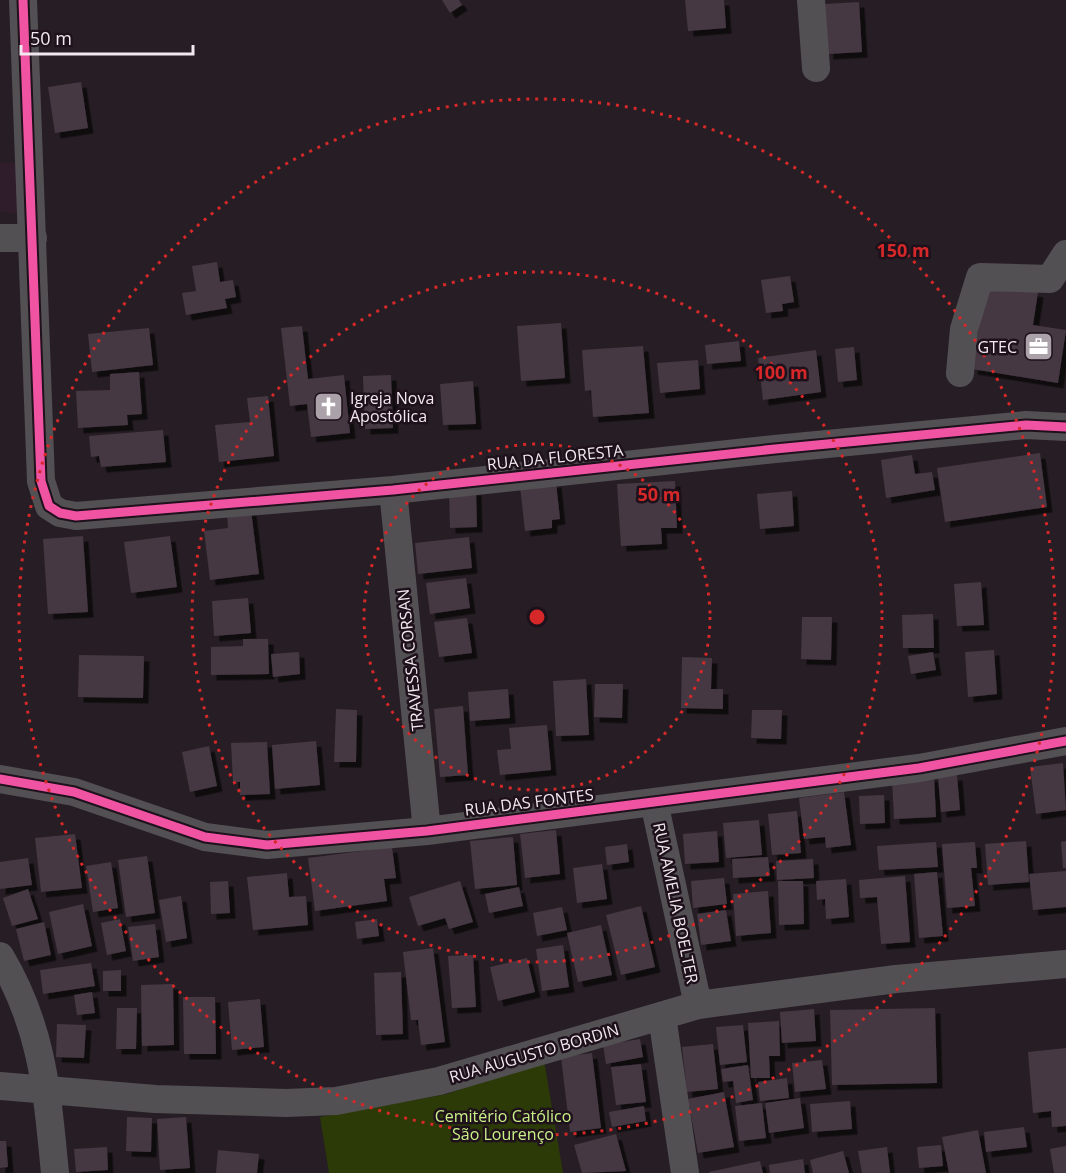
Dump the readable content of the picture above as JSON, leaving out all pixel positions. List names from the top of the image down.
{
  "streets": {
    "street": [
      "RUA DA FLORESTA",
      "TRAVESSA CORSAN",
      "RUA DAS FONTES",
      "RUA AMELIA BOELTER",
      "RUA AUGUSTO BORDIN"
    ]
  },
  "crossings": [
    ["RUA DA FLORESTA", "TRAVESSA CORSAN"],
    ["TRAVESSA CORSAN", "RUA DAS FONTES"],
    ["RUA DAS FONTES", "RUA AMELIA BOELTER"],
    ["RUA AMELIA BOELTER", "RUA AUGUSTO BORDIN"]
  ],
  "parks": ["Cemitério Católico São Lourenço"],
  "places": {
    "office": ["GTEC"],
    "church": ["Igreja Nova Apostólica"]
  },
  "scale_bar": "50 m",
  "rings": ["150 m", "100 m", "50 m"]
}
